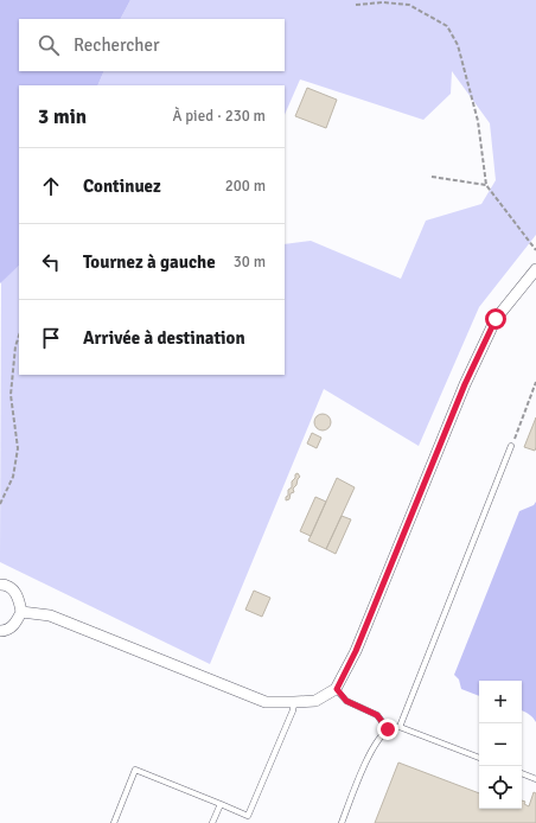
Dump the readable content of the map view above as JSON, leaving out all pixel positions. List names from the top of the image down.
{
  "page": {
    "search": "Rechercher",
    "heading": ["3 min", "À pied · 230 m"],
    "list": [
      ["Continuez", "200 m"],
      ["Tournez à gauche", "30 m"],
      "Arrivée à destination"
    ],
    "map_buttons": ["+", "−"]
  }
}
